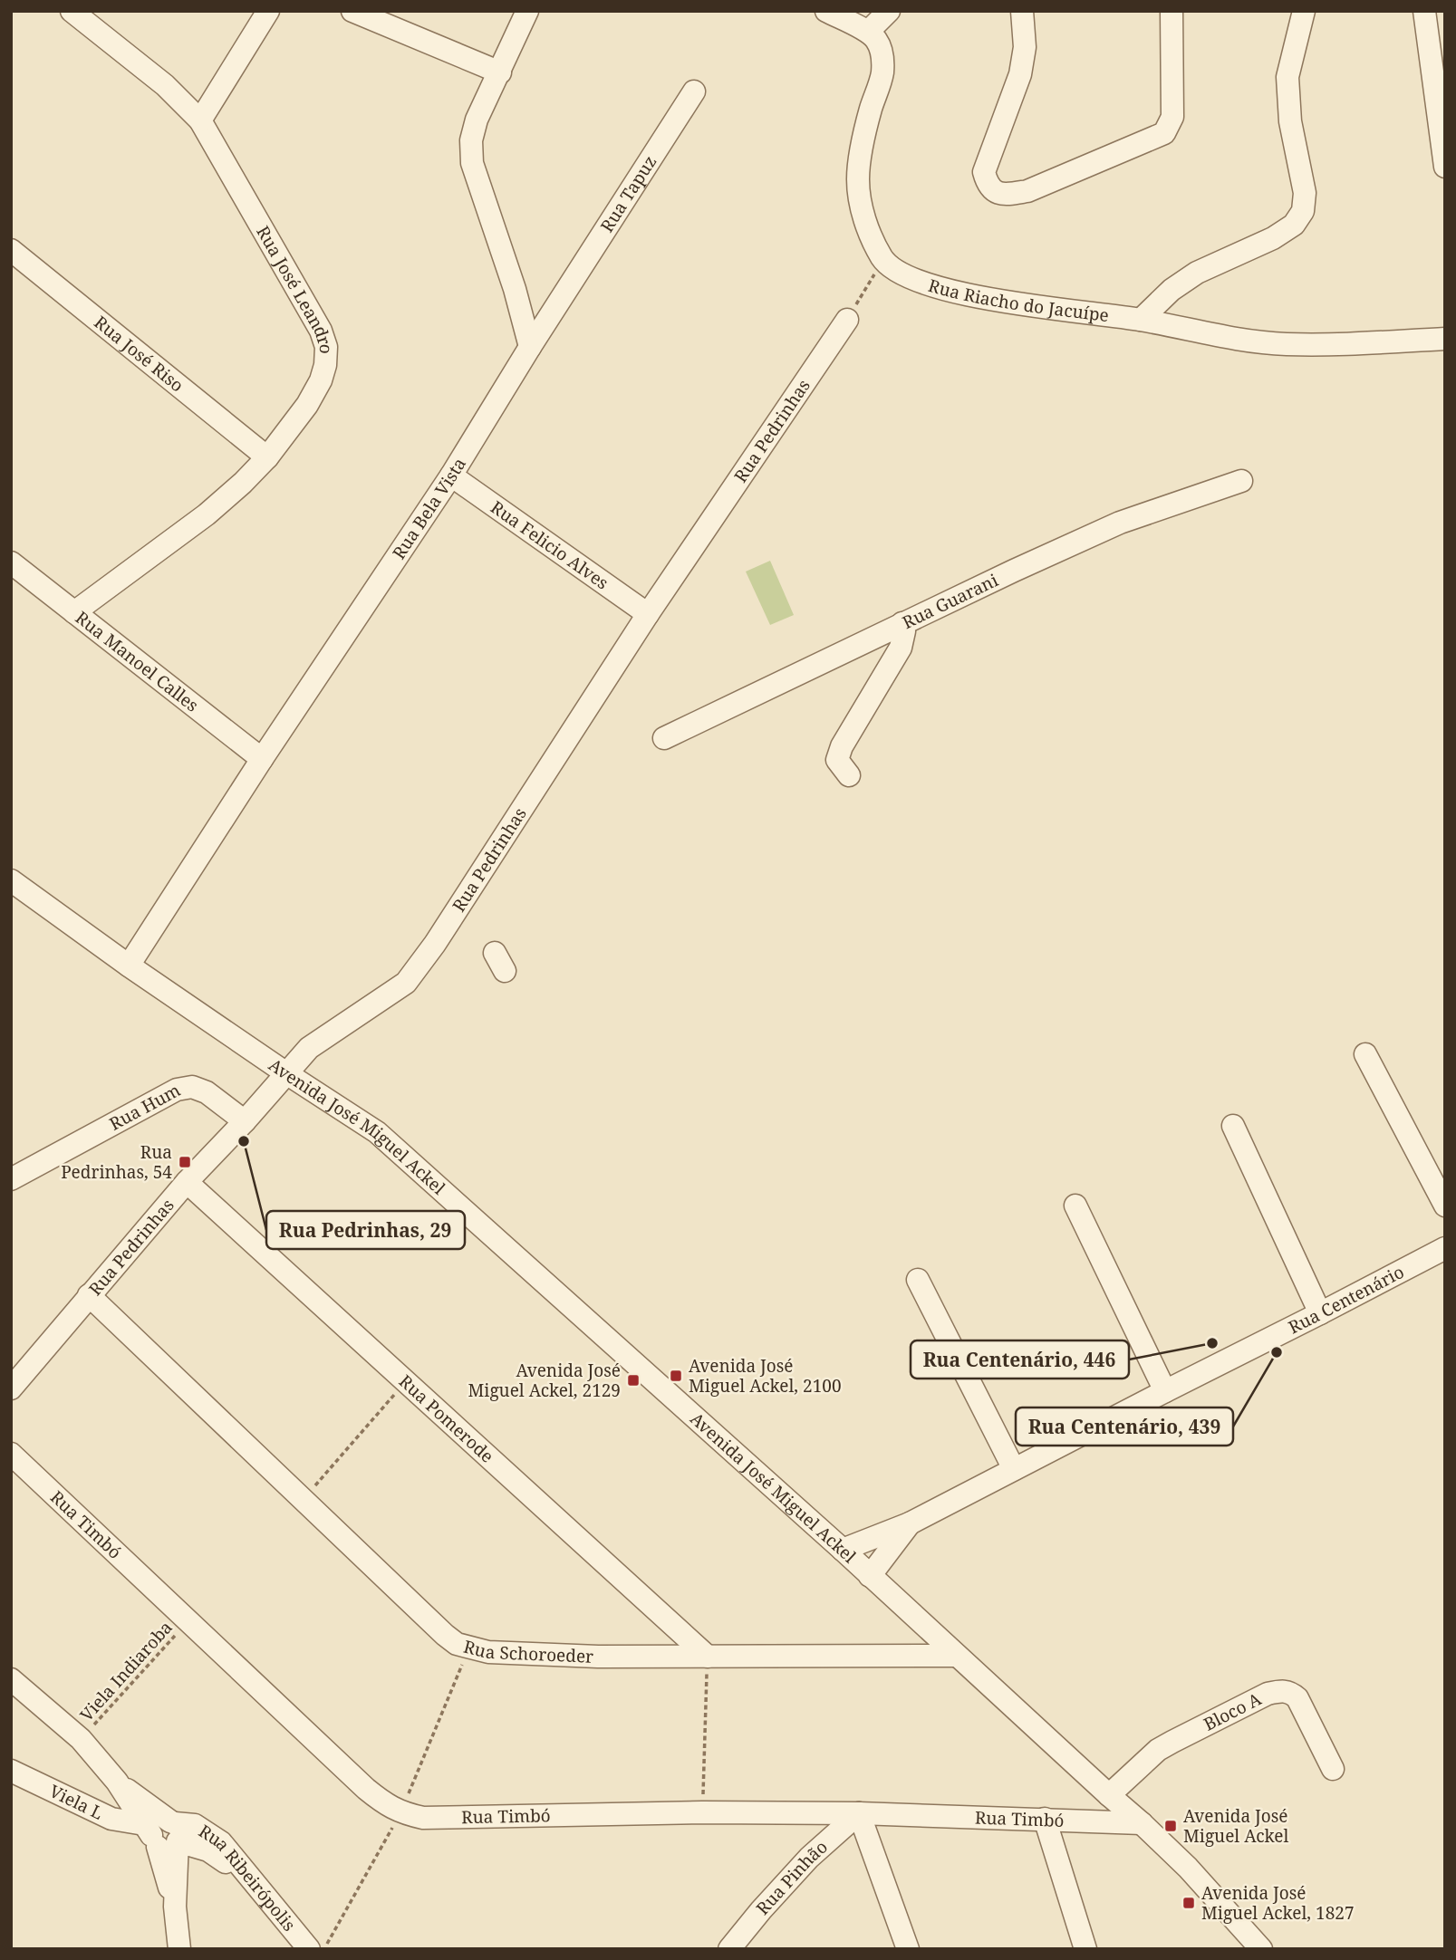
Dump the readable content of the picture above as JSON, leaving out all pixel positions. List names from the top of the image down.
{
  "streets": {
    "street": [
      "Rua Tapuz",
      "Rua José Leandro",
      "Rua Riacho do Jacuípe",
      "Rua José Riso",
      "Rua Pedrinhas",
      "Rua Bela Vista",
      "Rua Felicio Alves",
      "Rua Guarani",
      "Rua Manoel Calles",
      "Rua Hum",
      "Avenida José Miguel Ackel",
      "Rua Centenário",
      "Rua Pomerode",
      "Rua Timbó",
      "Rua Schoroeder",
      "Bloco A",
      "Viela L",
      "Rua Pinhão",
      "Rua Ribeirópolis"
    ],
    "path": ["Viela Indiaroba"]
  },
  "crossings": [
    ["Rua Tapuz", "Rua Bela Vista"],
    ["Rua José Leandro", "Rua José Riso"],
    ["Rua José Leandro", "Rua Manoel Calles"],
    ["Rua Pedrinhas", "Rua Felicio Alves"],
    ["Rua Pedrinhas", "Rua Hum"],
    ["Rua Pedrinhas", "Avenida José Miguel Ackel"],
    ["Rua Pedrinhas", "Rua Pomerode"],
    ["Rua Pedrinhas", "Rua Schoroeder"],
    ["Rua Bela Vista", "Rua Felicio Alves"],
    ["Rua Bela Vista", "Rua Manoel Calles"],
    ["Rua Bela Vista", "Avenida José Miguel Ackel"],
    ["Avenida José Miguel Ackel", "Rua Centenário"],
    ["Avenida José Miguel Ackel", "Rua Timbó"],
    ["Avenida José Miguel Ackel", "Rua Schoroeder"],
    ["Avenida José Miguel Ackel", "Bloco A"],
    ["Rua Pomerode", "Rua Schoroeder"],
    ["Rua Timbó", "Viela Indiaroba"],
    ["Rua Timbó", "Rua Pinhão"],
    ["Viela L", "Rua Ribeirópolis"]
  ],
  "places": {
    "other": ["Rua Pedrinhas, 29", "Rua Centenário, 446", "Rua Centenário, 439"],
    "transit": [
      "Rua Pedrinhas, 54",
      "Avenida José Miguel Ackel, 2100",
      "Avenida José Miguel Ackel, 2129",
      "Avenida José Miguel Ackel",
      "Avenida José Miguel Ackel, 1827"
    ]
  }
}
